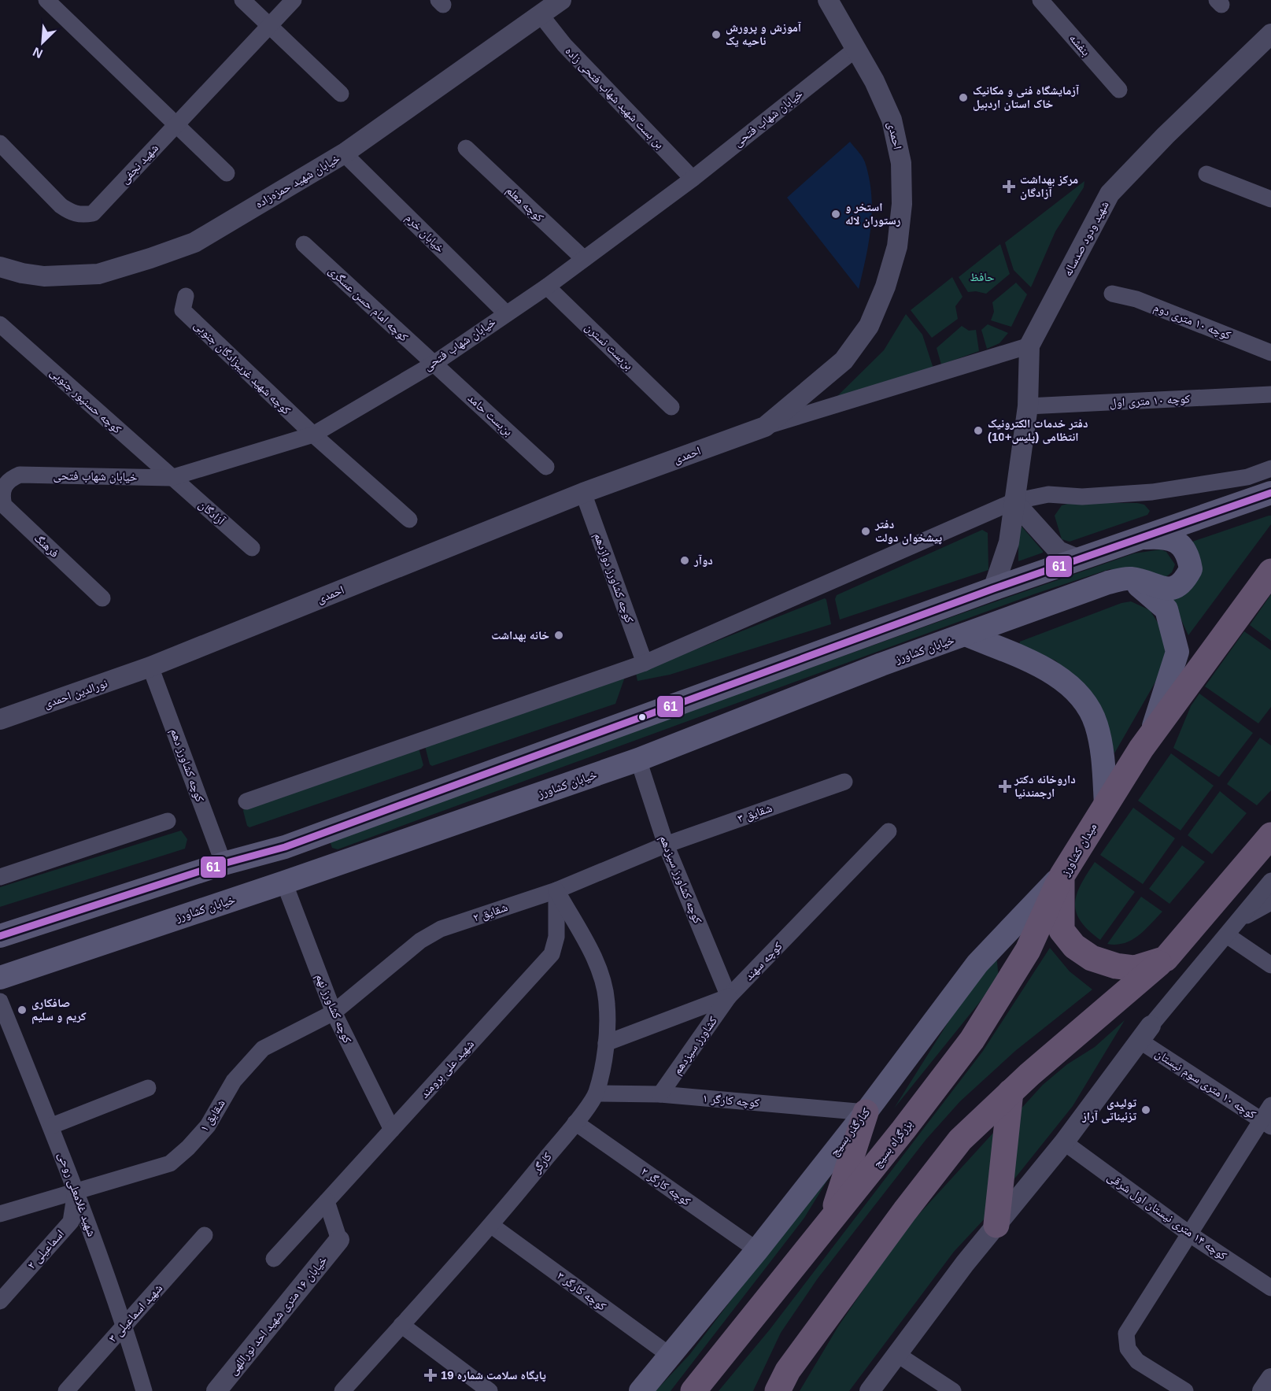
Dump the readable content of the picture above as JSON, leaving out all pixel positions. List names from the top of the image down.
{
  "streets": {
    "highway": ["میدان کشاورز", "بزرگراه بسیج"],
    "main road": ["خیابان کشاورز", "کنارگذر بسیج"],
    "street": [
      "بنفشه",
      "بن بست شهید شهاب فتحی زاده",
      "خیابان شهاب فتحی",
      "احمدی",
      "شهید نجفی",
      "خیابان شهید حمزه‌زاده",
      "کوچه معلم",
      "خیابان خرم",
      "شهید ودود صدساله",
      "کوچه امام حسن عسگری",
      "کوچه ۱۰ متری دوم",
      "بن‌بست نسترن",
      "کوچه شهید غریبزادگان جنوبی",
      "کوچه حسنپور جنوبی",
      "کوچه ۱۰ متری اول",
      "بن‌بست حامد",
      "آزادگان",
      "فرهنگ",
      "کوچه کشاورز دوازدهم",
      "نورالدین احمدی",
      "کوچه کشاورز دهم",
      "شقایق ۳",
      "کوچه کشاورز سیزدهم",
      "شقایق ۲",
      "کوچه سهند",
      "کوچه کشاورز نهم",
      "کشاورز سیزدهم",
      "شهید علی برومند",
      "کوچه ۱۰ متری سوم نیستان",
      "کوچه کارگر ۱",
      "شقایق ۱",
      "کارگر",
      "کوچه کارگر ۲",
      "شهید غلامعلی روحی",
      "کوچه ۱۴ متری نیستان اول شرقی",
      "اسماعیلی ۲",
      "کوچه کارگر ۳",
      "شهید اسماعیلی ۳",
      "خیابان ۱۶ متری شهید احد نوراللهی"
    ]
  },
  "crossings": [
    ["بن بست شهید شهاب فتحی زاده", "خیابان شهاب فتحی"],
    ["بن بست شهید شهاب فتحی زاده", "خیابان شهید حمزه‌زاده"],
    ["خیابان شهاب فتحی", "احمدی"],
    ["خیابان شهاب فتحی", "کوچه معلم"],
    ["خیابان شهاب فتحی", "خیابان خرم"],
    ["خیابان شهاب فتحی", "کوچه امام حسن عسگری"],
    ["خیابان شهاب فتحی", "بن‌بست نسترن"],
    ["خیابان شهاب فتحی", "کوچه شهید غریبزادگان جنوبی"],
    ["خیابان شهاب فتحی", "کوچه حسنپور جنوبی"],
    ["خیابان شهاب فتحی", "بن‌بست حامد"],
    ["خیابان شهاب فتحی", "آزادگان"],
    ["خیابان شهاب فتحی", "فرهنگ"],
    ["احمدی", "کوچه کشاورز دوازدهم"],
    ["احمدی", "نورالدین احمدی"],
    ["احمدی", "کوچه کشاورز دهم"],
    ["خیابان شهید حمزه‌زاده", "خیابان خرم"],
    ["شهید ودود صدساله", "کوچه ۱۰ متری اول"],
    ["کوچه امام حسن عسگری", "بن‌بست حامد"],
    ["کوچه حسنپور جنوبی", "آزادگان"],
    ["خیابان کشاورز", "کوچه کشاورز سیزدهم"],
    ["خیابان کشاورز", "کوچه کشاورز نهم"],
    ["نورالدین احمدی", "کوچه کشاورز دهم"],
    ["شقایق ۳", "کوچه کشاورز سیزدهم"],
    ["شقایق ۳", "شقایق ۲"],
    ["میدان کشاورز", "کنارگذر بسیج"],
    ["میدان کشاورز", "بزرگراه بسیج"],
    ["کوچه کشاورز سیزدهم", "شقایق ۲"],
    ["کوچه کشاورز سیزدهم", "کوچه سهند"],
    ["کوچه کشاورز سیزدهم", "کشاورز سیزدهم"],
    ["شقایق ۲", "کوچه کشاورز نهم"],
    ["شقایق ۲", "شهید علی برومند"],
    ["شقایق ۲", "شقایق ۱"],
    ["شقایق ۲", "کارگر"],
    ["کوچه سهند", "کشاورز سیزدهم"],
    ["کوچه سهند", "کارگر"],
    ["کوچه کشاورز نهم", "شهید علی برومند"],
    ["کوچه کشاورز نهم", "شقایق ۱"],
    ["کشاورز سیزدهم", "کوچه کارگر ۱"],
    ["شهید علی برومند", "کارگر"],
    ["کوچه کارگر ۱", "کنارگذر بسیج"],
    ["کوچه کارگر ۱", "کارگر"],
    ["شقایق ۱", "شهید غلامعلی روحی"],
    ["شقایق ۱", "اسماعیلی ۲"],
    ["کنارگذر بسیج", "بزرگراه بسیج"],
    ["کنارگذر بسیج", "کوچه کارگر ۲"],
    ["کنارگذر بسیج", "کوچه کارگر ۳"],
    ["کارگر", "کوچه کارگر ۲"],
    ["کارگر", "کوچه کارگر ۳"],
    ["شهید غلامعلی روحی", "اسماعیلی ۲"],
    ["شهید غلامعلی روحی", "شهید اسماعیلی ۳"]
  ],
  "parks": ["حافظ"],
  "places": {
    "other": [
      "آموزش و پرورش ناحیه یک",
      "آزمایشگاه فنی و مکانیک خاک استان اردبیل",
      "استخر و رستوران لاله",
      "دفتر خدمات الکترونیک انتظامی (پلیس+10)",
      "دفتر پیشخوان دولت",
      "دوآر",
      "خانه بهداشت",
      "صافکاری کریم و سلیم",
      "تولیدی تزئیناتی آراز"
    ],
    "health": ["مرکز بهداشت آزادگان", "داروخانه دکتر ارجمندنیا", "پایگاه سلامت شماره 19"]
  },
  "lines": ["transit line 61"],
  "north": "bottom left"
}
